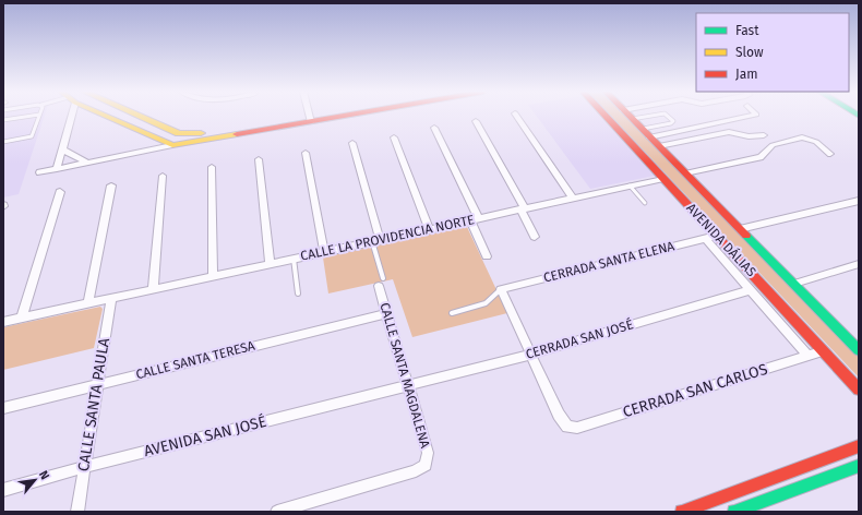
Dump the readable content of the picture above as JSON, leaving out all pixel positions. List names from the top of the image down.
{
  "streets": {
    "street": [
      "CALLE LA PROVIDENCIA NORTE",
      "AVENIDA DÁLIAS",
      "CERRADA SANTA ELENA",
      "CERRADA SAN JOSÉ",
      "CALLE SANTA TERESA",
      "CALLE SANTA MAGDALENA",
      "CERRADA SAN CARLOS",
      "CALLE SANTA PAULA",
      "AVENIDA SAN JOSÉ"
    ]
  },
  "crossings": [
    ["CALLE LA PROVIDENCIA NORTE", "AVENIDA DÁLIAS"],
    ["CALLE LA PROVIDENCIA NORTE", "CALLE SANTA PAULA"],
    ["AVENIDA DÁLIAS", "CERRADA SANTA ELENA"],
    ["AVENIDA DÁLIAS", "CERRADA SAN CARLOS"],
    ["CERRADA SAN JOSÉ", "CALLE SANTA MAGDALENA"],
    ["CERRADA SAN JOSÉ", "CERRADA SAN CARLOS"],
    ["CERRADA SAN JOSÉ", "AVENIDA SAN JOSÉ"],
    ["CALLE SANTA TERESA", "CALLE SANTA MAGDALENA"],
    ["CALLE SANTA TERESA", "CALLE SANTA PAULA"],
    ["CALLE SANTA MAGDALENA", "AVENIDA SAN JOSÉ"],
    ["CALLE SANTA PAULA", "AVENIDA SAN JOSÉ"]
  ],
  "legend": ["Fast", "Slow", "Jam"],
  "north": "top right"
}
